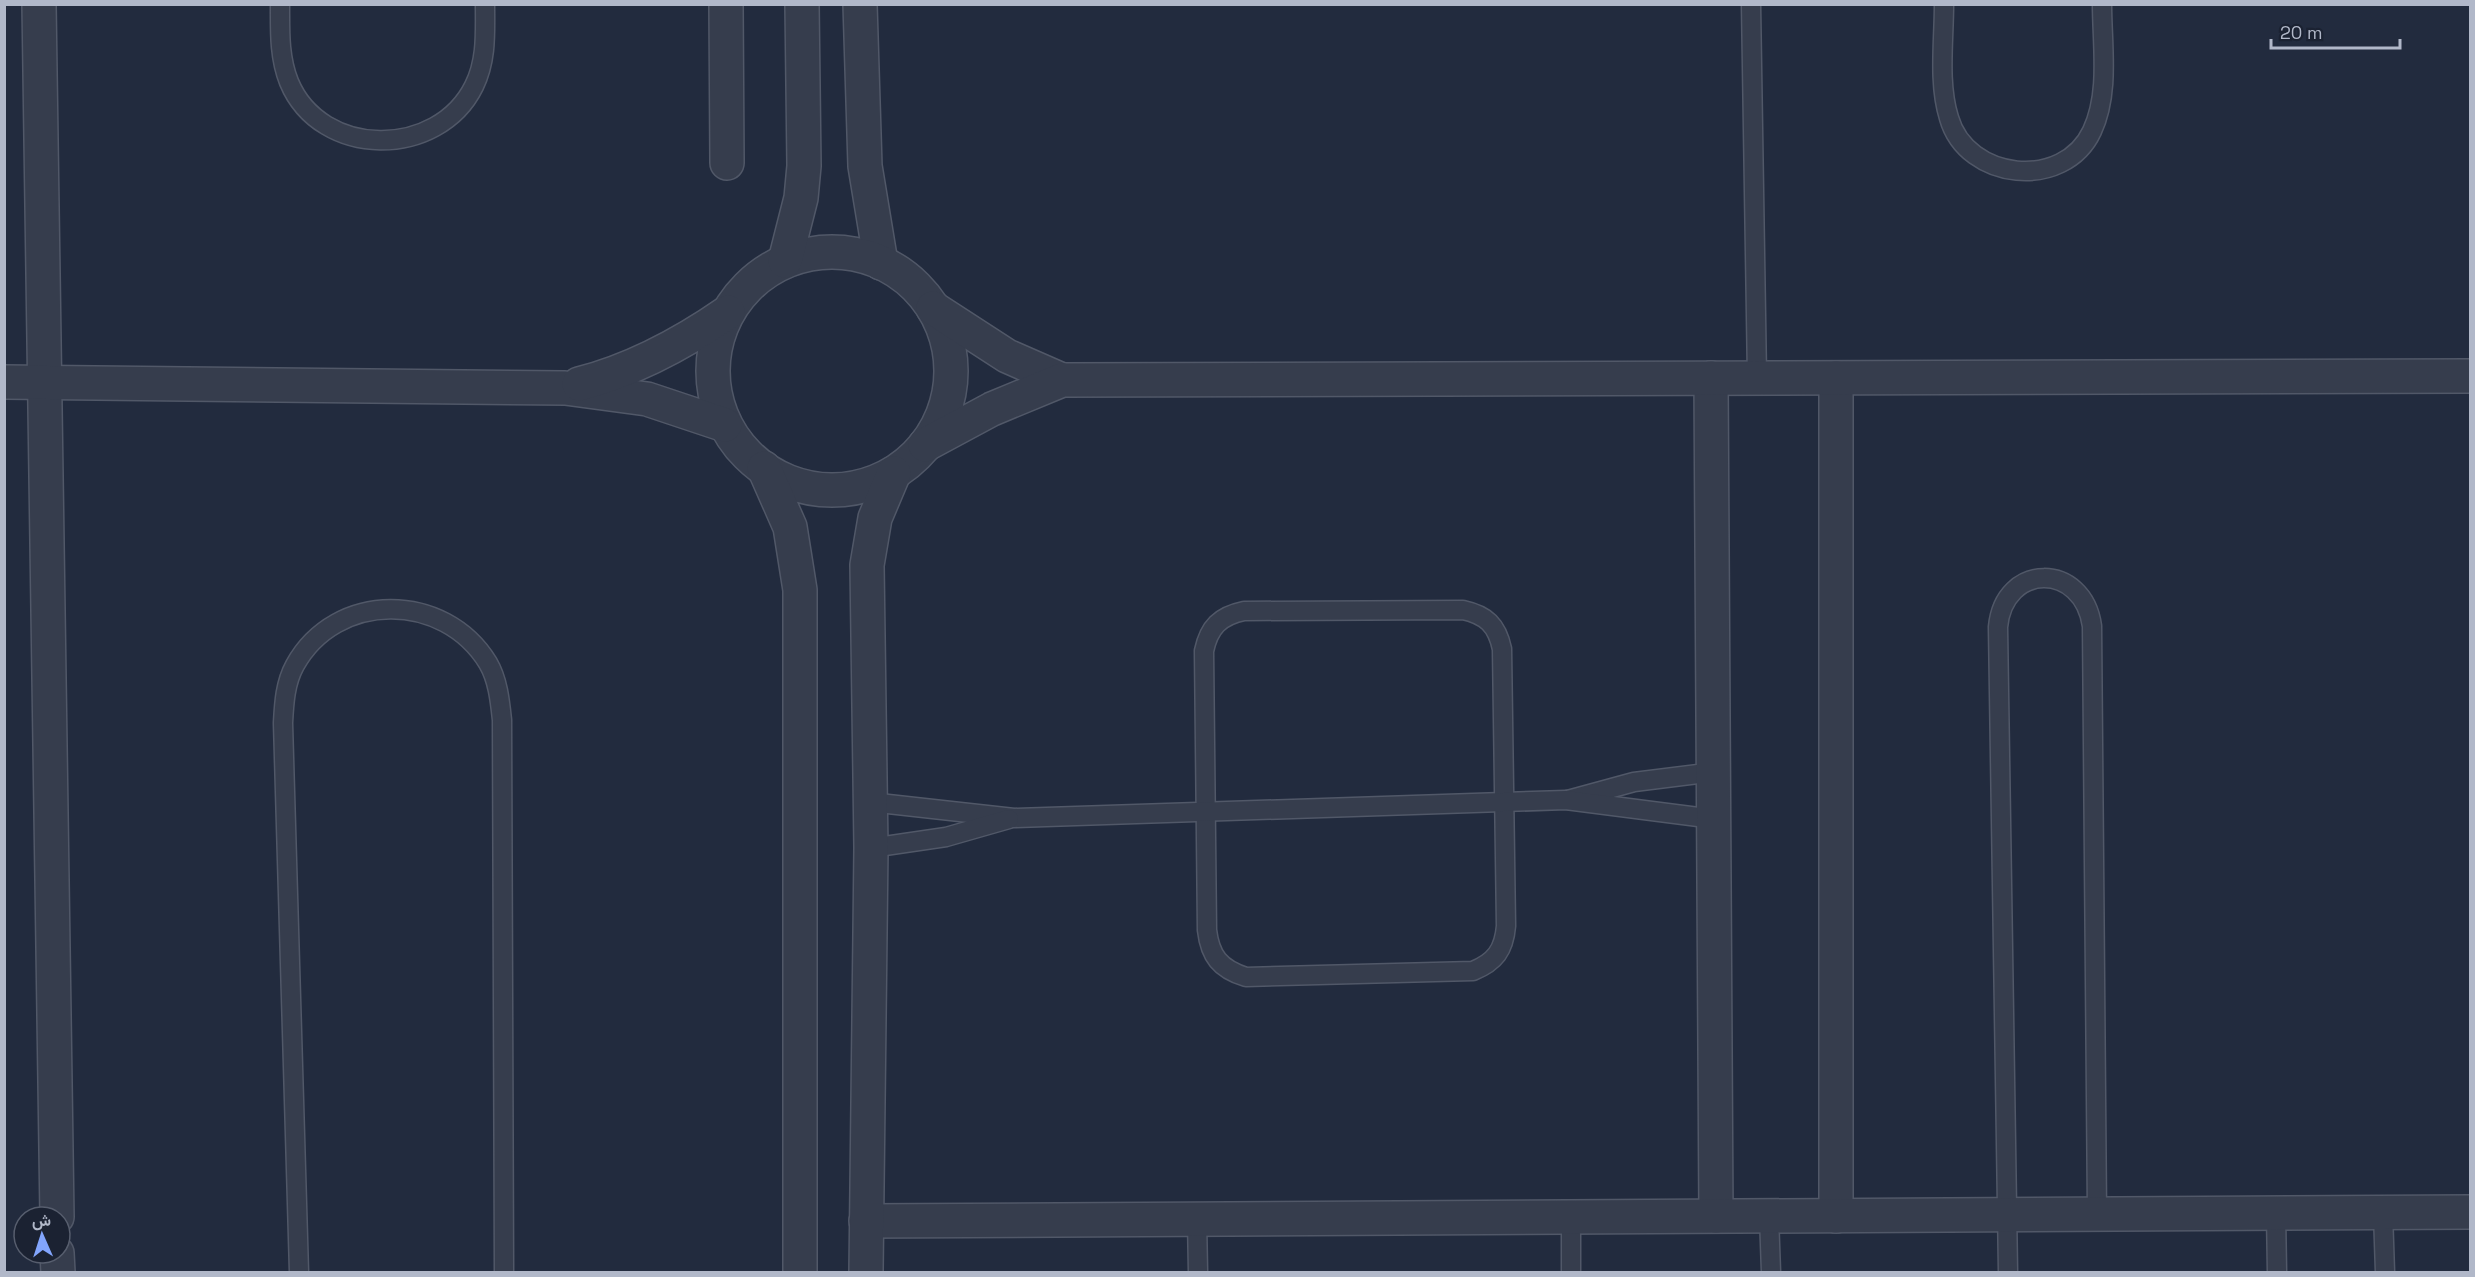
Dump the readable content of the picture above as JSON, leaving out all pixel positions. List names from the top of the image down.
{
  "scale_bar": "20 m",
  "north": "top"
}
